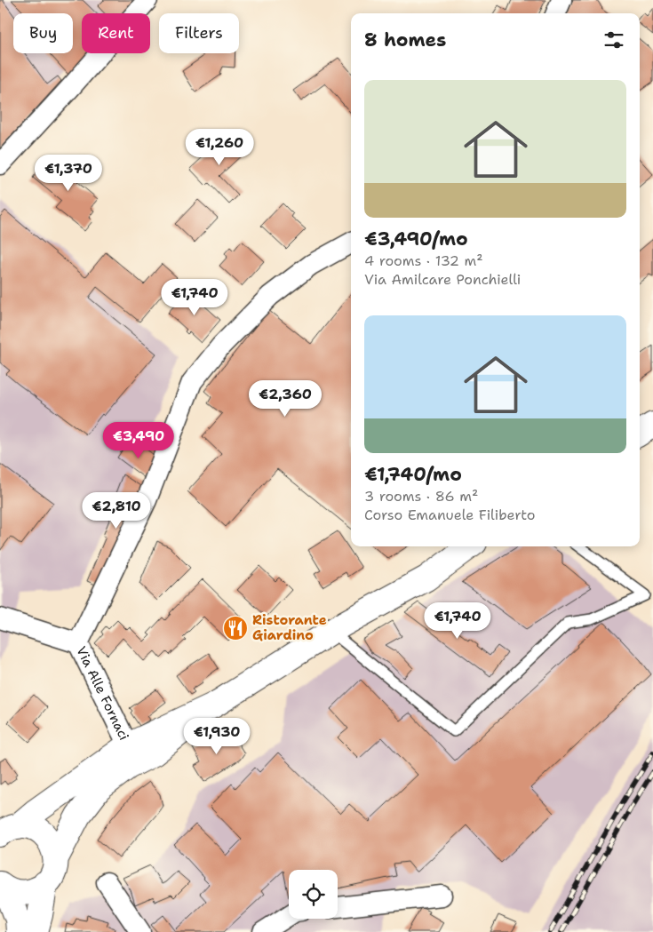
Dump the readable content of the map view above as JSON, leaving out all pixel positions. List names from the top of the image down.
{
  "streets": {
    "street": ["Via Alle Fornaci"]
  },
  "places": {
    "restaurant": ["Ristorante Giardino"]
  },
  "page": {
    "chip": ["Buy", "Rent", "Filters"],
    "heading": "8 homes",
    "list": [
      {
        "name": "€3,490/mo",
        "note": "4 rooms · 132 m² · Via Amilcare Ponchielli"
      },
      {
        "name": "€1,740/mo",
        "note": "3 rooms · 86 m² · Corso Emanuele Filiberto"
      }
    ],
    "price": [
      "€1,260",
      "€1,370",
      "€1,740",
      "€2,360",
      "€3,490",
      "€2,810",
      "€1,740",
      "€1,930"
    ]
  }
}
